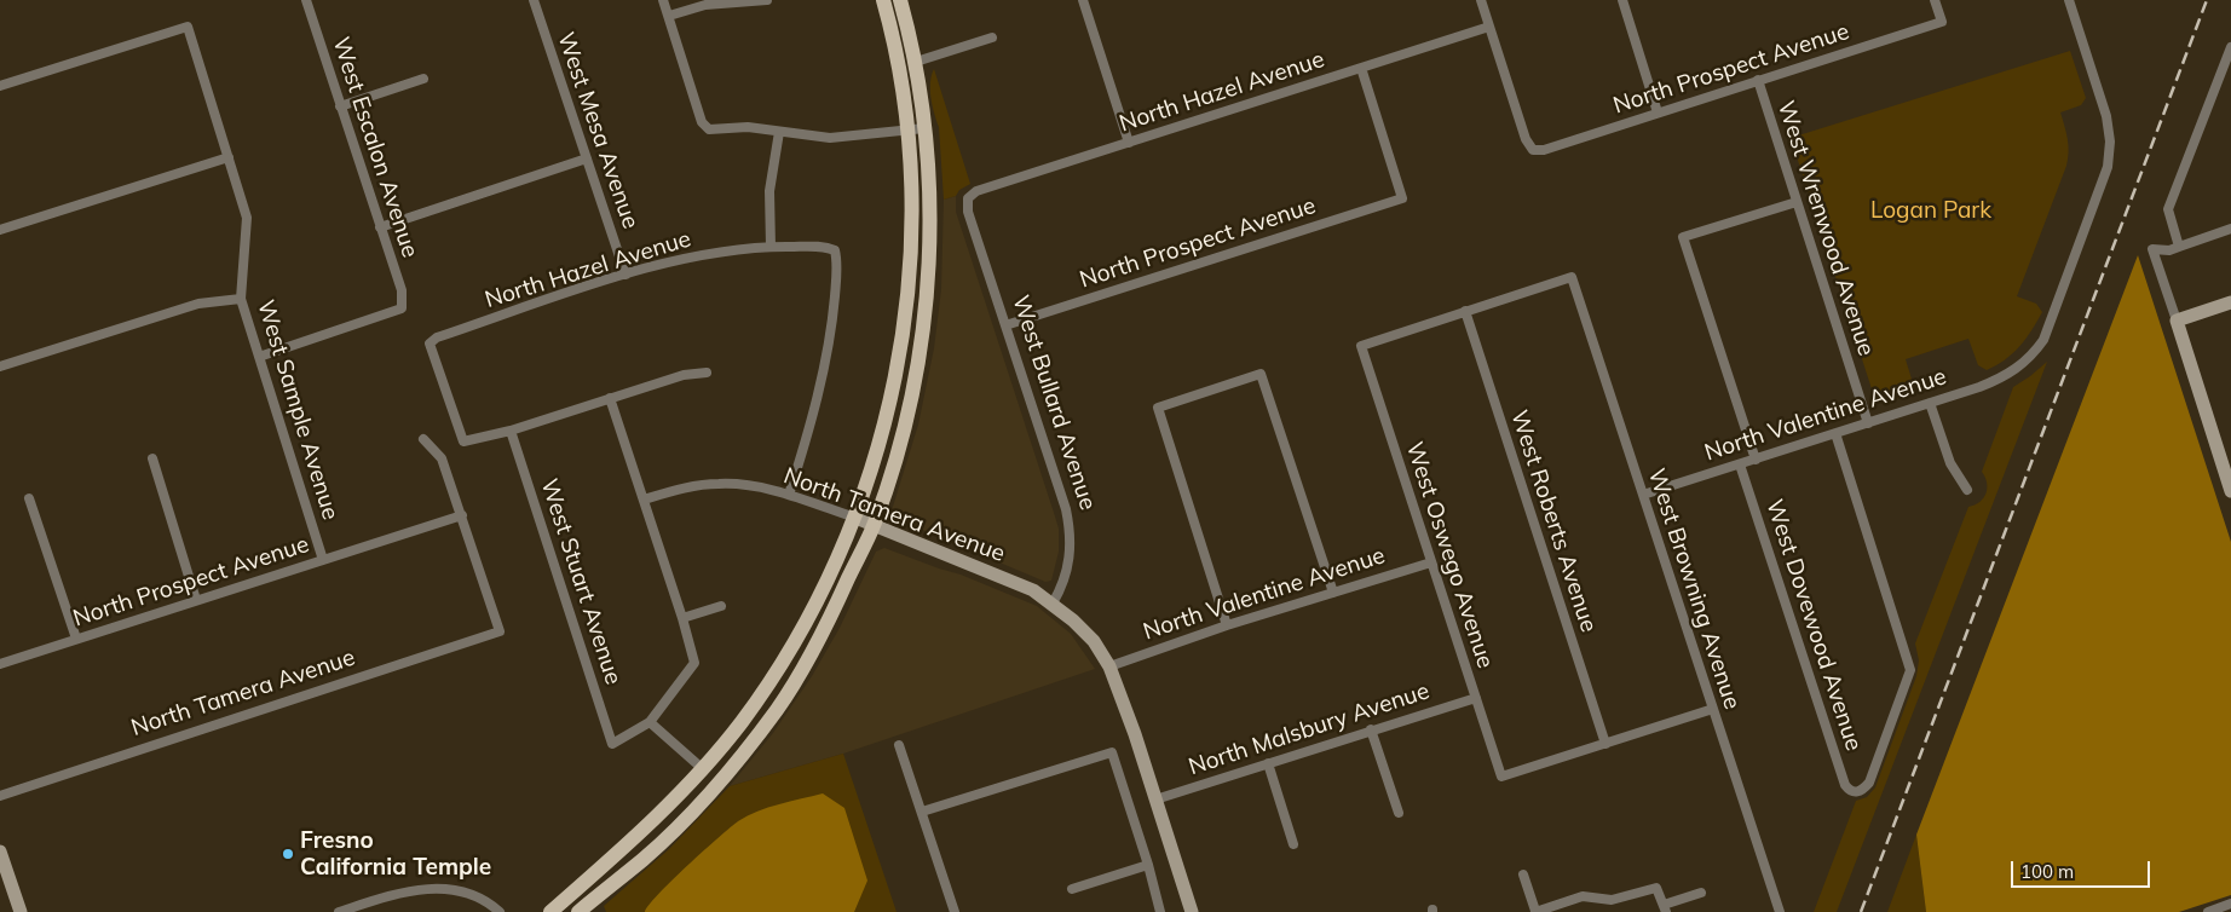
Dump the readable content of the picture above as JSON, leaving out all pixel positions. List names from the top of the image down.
{
  "streets": {
    "street": [
      "North Prospect Avenue",
      "North Hazel Avenue",
      "West Mesa Avenue",
      "West Escalon Avenue",
      "West Wrenwood Avenue",
      "West Bullard Avenue",
      "West Sample Avenue",
      "North Valentine Avenue",
      "North Tamera Avenue",
      "West Roberts Avenue",
      "West Oswego Avenue",
      "West Stuart Avenue",
      "West Browning Avenue",
      "West Dovewood Avenue",
      "North Malsbury Avenue"
    ]
  },
  "crossings": [
    ["North Prospect Avenue", "North Hazel Avenue"],
    ["North Prospect Avenue", "West Wrenwood Avenue"],
    ["North Prospect Avenue", "West Bullard Avenue"],
    ["North Prospect Avenue", "West Sample Avenue"],
    ["North Prospect Avenue", "North Tamera Avenue"],
    ["North Hazel Avenue", "West Mesa Avenue"],
    ["North Hazel Avenue", "West Bullard Avenue"],
    ["North Hazel Avenue", "North Tamera Avenue"],
    ["North Hazel Avenue", "West Stuart Avenue"],
    ["West Escalon Avenue", "West Sample Avenue"],
    ["West Wrenwood Avenue", "North Valentine Avenue"],
    ["West Bullard Avenue", "North Tamera Avenue"],
    ["North Valentine Avenue", "West Oswego Avenue"],
    ["North Valentine Avenue", "West Browning Avenue"],
    ["North Valentine Avenue", "West Dovewood Avenue"],
    ["West Roberts Avenue", "West Oswego Avenue"],
    ["West Roberts Avenue", "West Browning Avenue"],
    ["West Oswego Avenue", "West Browning Avenue"],
    ["West Oswego Avenue", "North Malsbury Avenue"]
  ],
  "parks": ["Logan Park"],
  "places": ["Fresno California Temple"],
  "scale_bar": "100 m"
}
